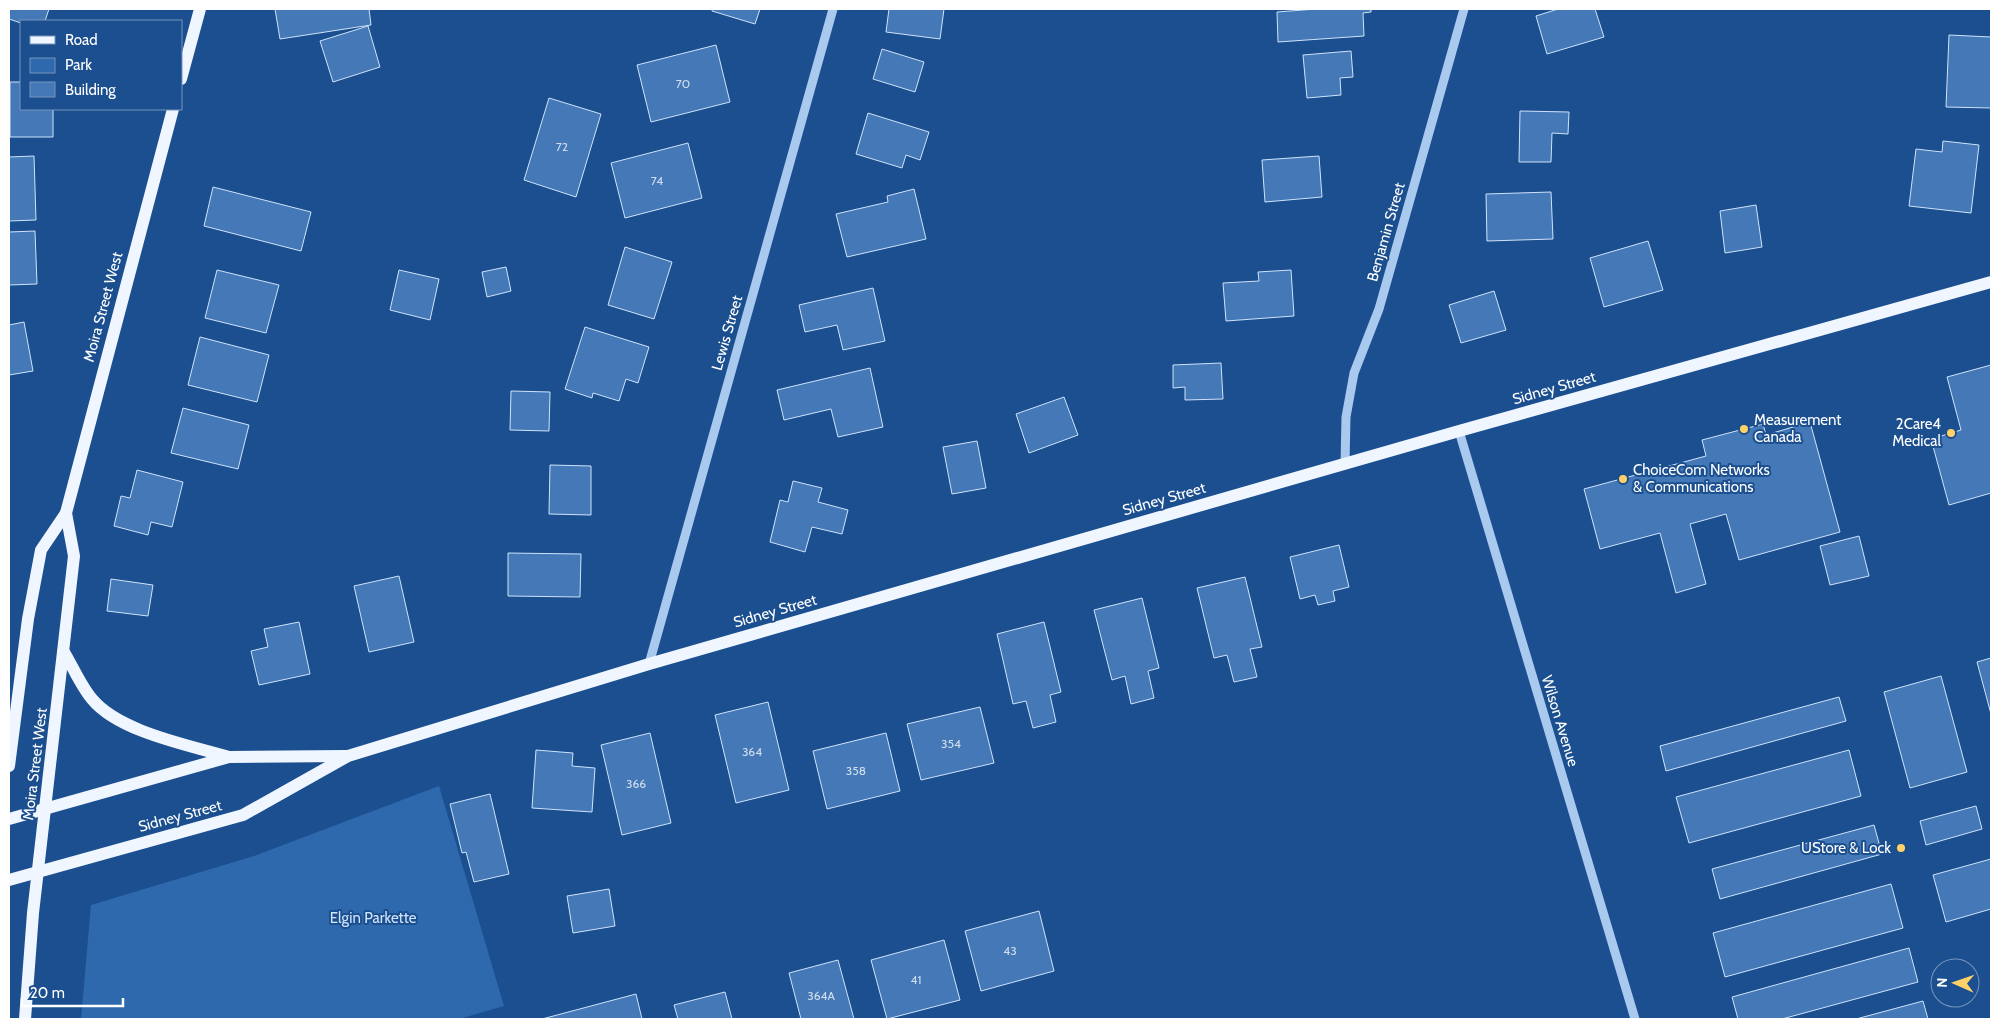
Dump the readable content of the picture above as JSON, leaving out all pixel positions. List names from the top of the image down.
{
  "streets": {
    "main road": ["Moira Street West", "Sidney Street"],
    "street": ["Benjamin Street", "Lewis Street", "Wilson Avenue"]
  },
  "crossings": [
    ["Benjamin Street", "Sidney Street"],
    ["Moira Street West", "Sidney Street"],
    ["Lewis Street", "Sidney Street"],
    ["Sidney Street", "Wilson Avenue"]
  ],
  "parks": ["Elgin Parkette"],
  "places": [
    "Measurement Canada",
    "2Care4 Medical",
    "ChoiceCom Networks & Communications",
    "UStore & Lock"
  ],
  "house_numbers": [
    "70",
    "72",
    "74",
    "354",
    "364",
    "358",
    "366",
    "43",
    "41",
    "364A"
  ],
  "legend": ["Road", "Park", "Building"],
  "scale_bar": "20 m",
  "north": "left"
}
